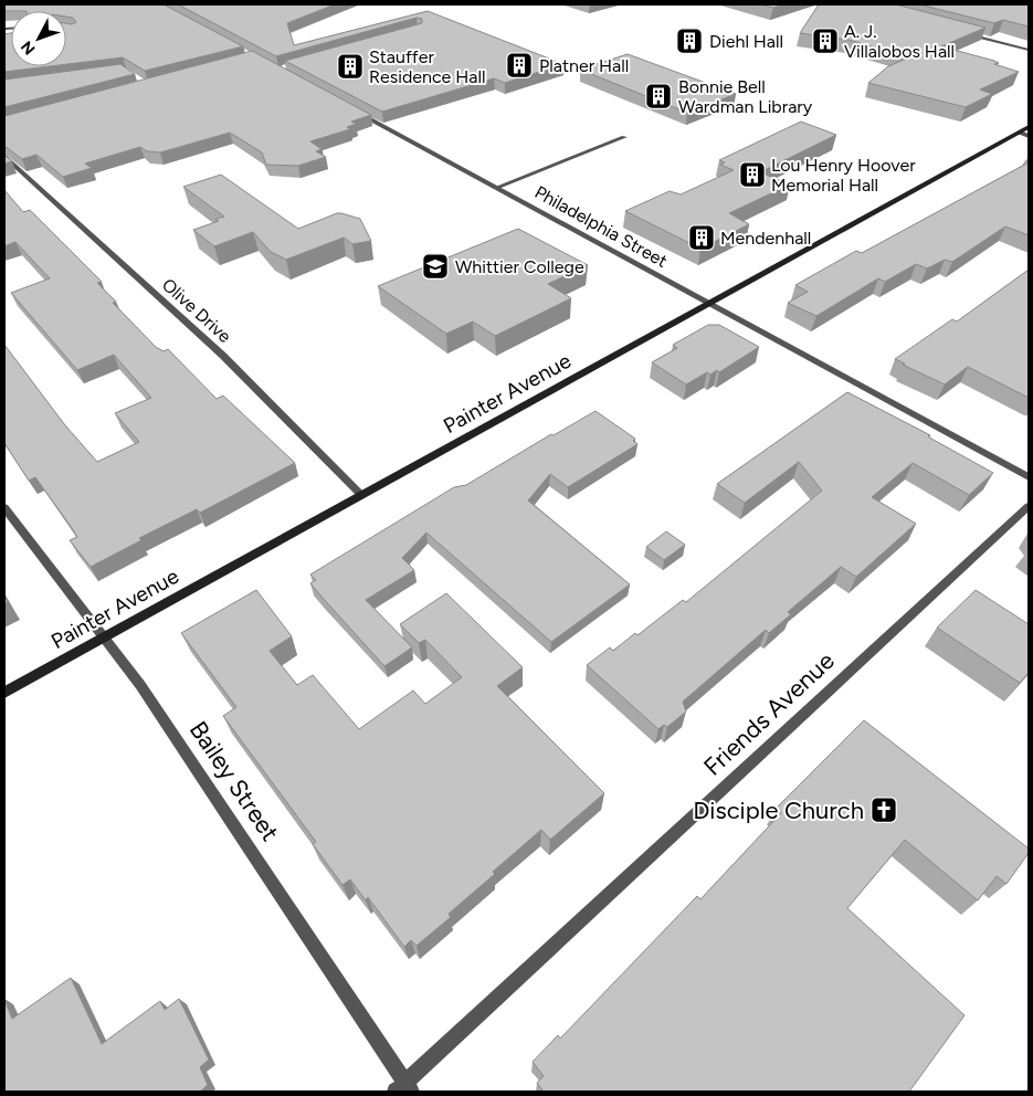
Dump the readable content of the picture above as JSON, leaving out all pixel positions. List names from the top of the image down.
{
  "streets": {
    "main road": ["Painter Avenue"],
    "street": [
      "Philadelphia Street",
      "Olive Drive",
      "Friends Avenue",
      "Bailey Street"
    ]
  },
  "crossings": [
    ["Philadelphia Street", "Painter Avenue"],
    ["Olive Drive", "Painter Avenue"],
    ["Painter Avenue", "Bailey Street"],
    ["Friends Avenue", "Bailey Street"]
  ],
  "places": {
    "building": [
      "Diehl Hall",
      "A. J. Villalobos Hall",
      "Platner Hall",
      "Stauffer Residence Hall",
      "Bonnie Bell Wardman Library",
      "Lou Henry Hoover Memorial Hall",
      "Mendenhall"
    ],
    "school or university": ["Whittier College"],
    "church": ["Disciple Church"]
  },
  "north": "bottom left"
}
